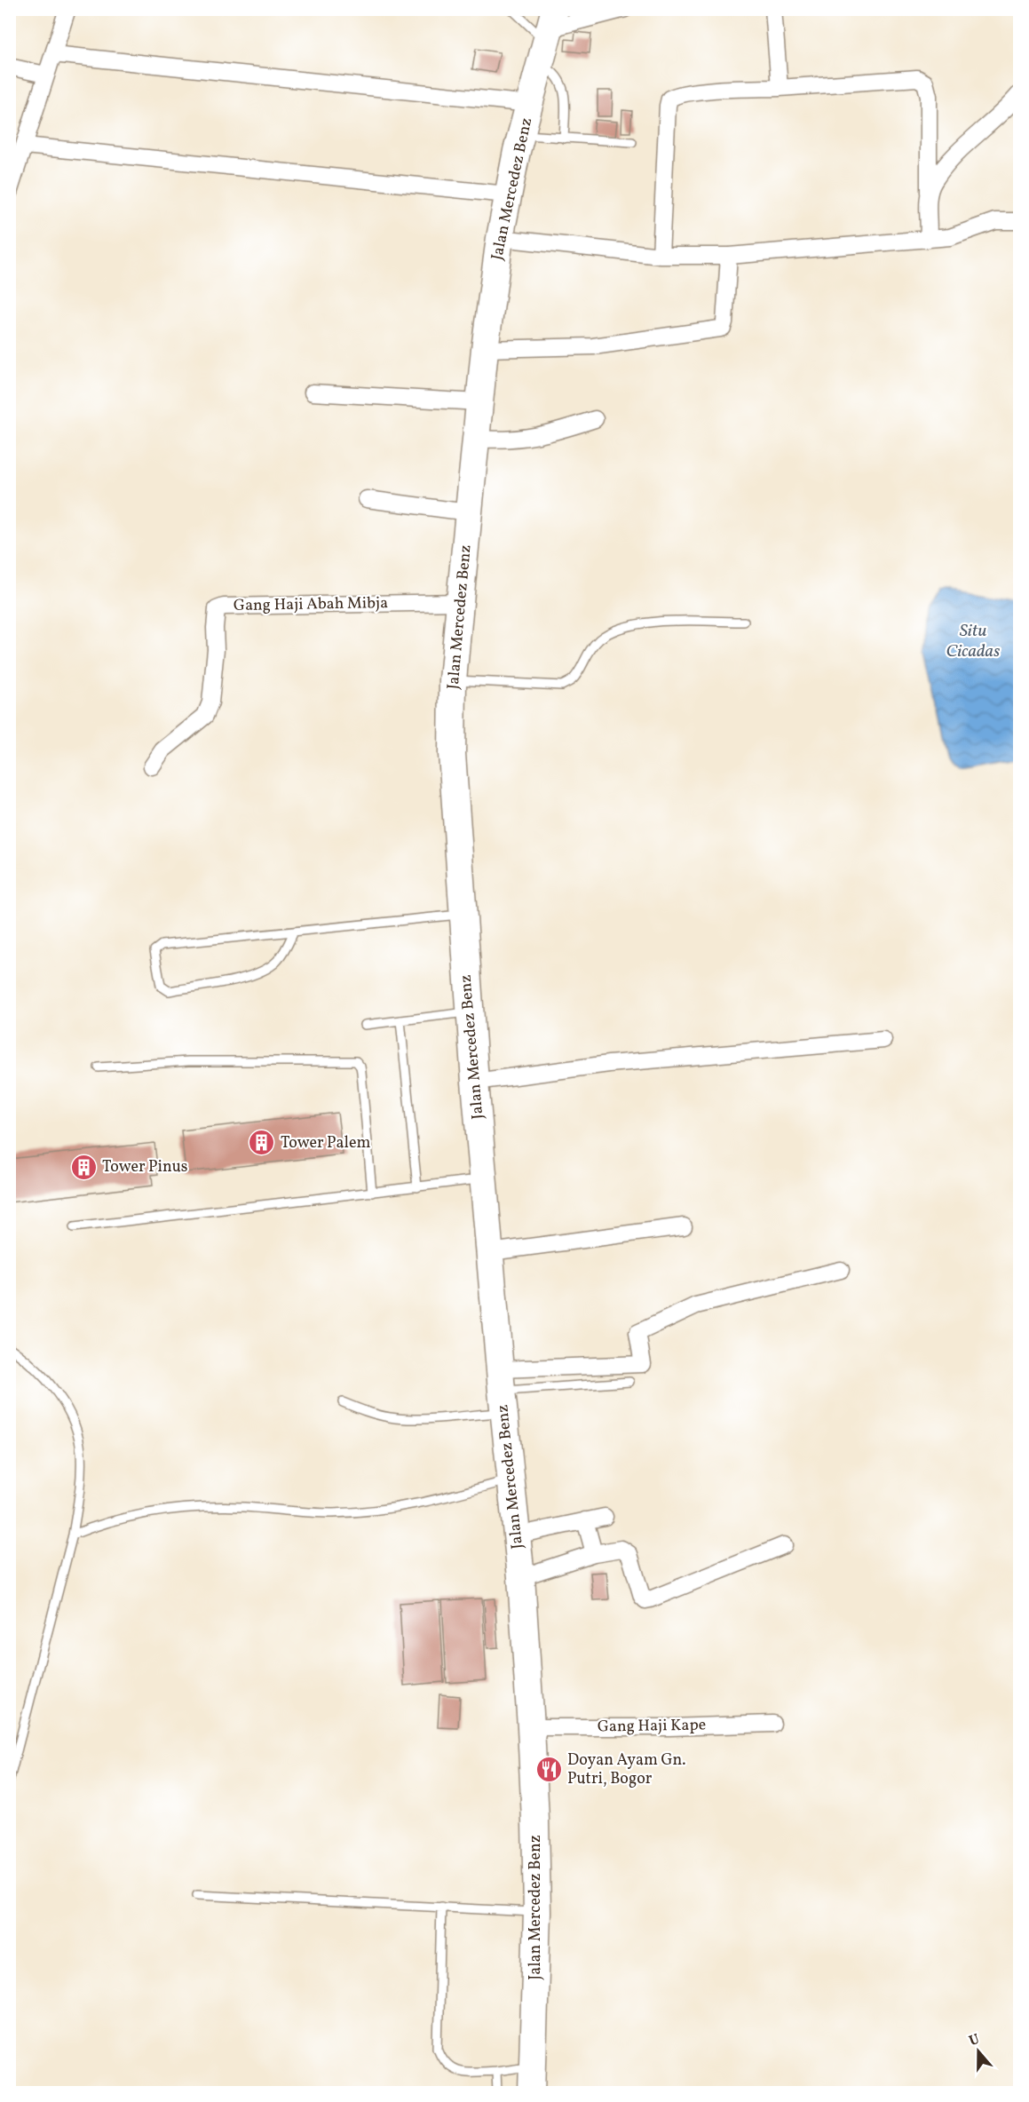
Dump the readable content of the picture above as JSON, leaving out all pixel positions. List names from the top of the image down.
{
  "streets": {
    "main road": ["Jalan Mercedez Benz"],
    "street": ["Gang Haji Abah Mibja", "Gang Haji Kape"]
  },
  "crossings": [
    ["Jalan Mercedez Benz", "Gang Haji Abah Mibja"],
    ["Jalan Mercedez Benz", "Gang Haji Kape"]
  ],
  "water": ["Situ Cicadas"],
  "places": {
    "building": ["Tower Palem", "Tower Pinus"],
    "restaurant": ["Doyan Ayam Gn. Putri, Bogor"]
  },
  "north": "top"
}
